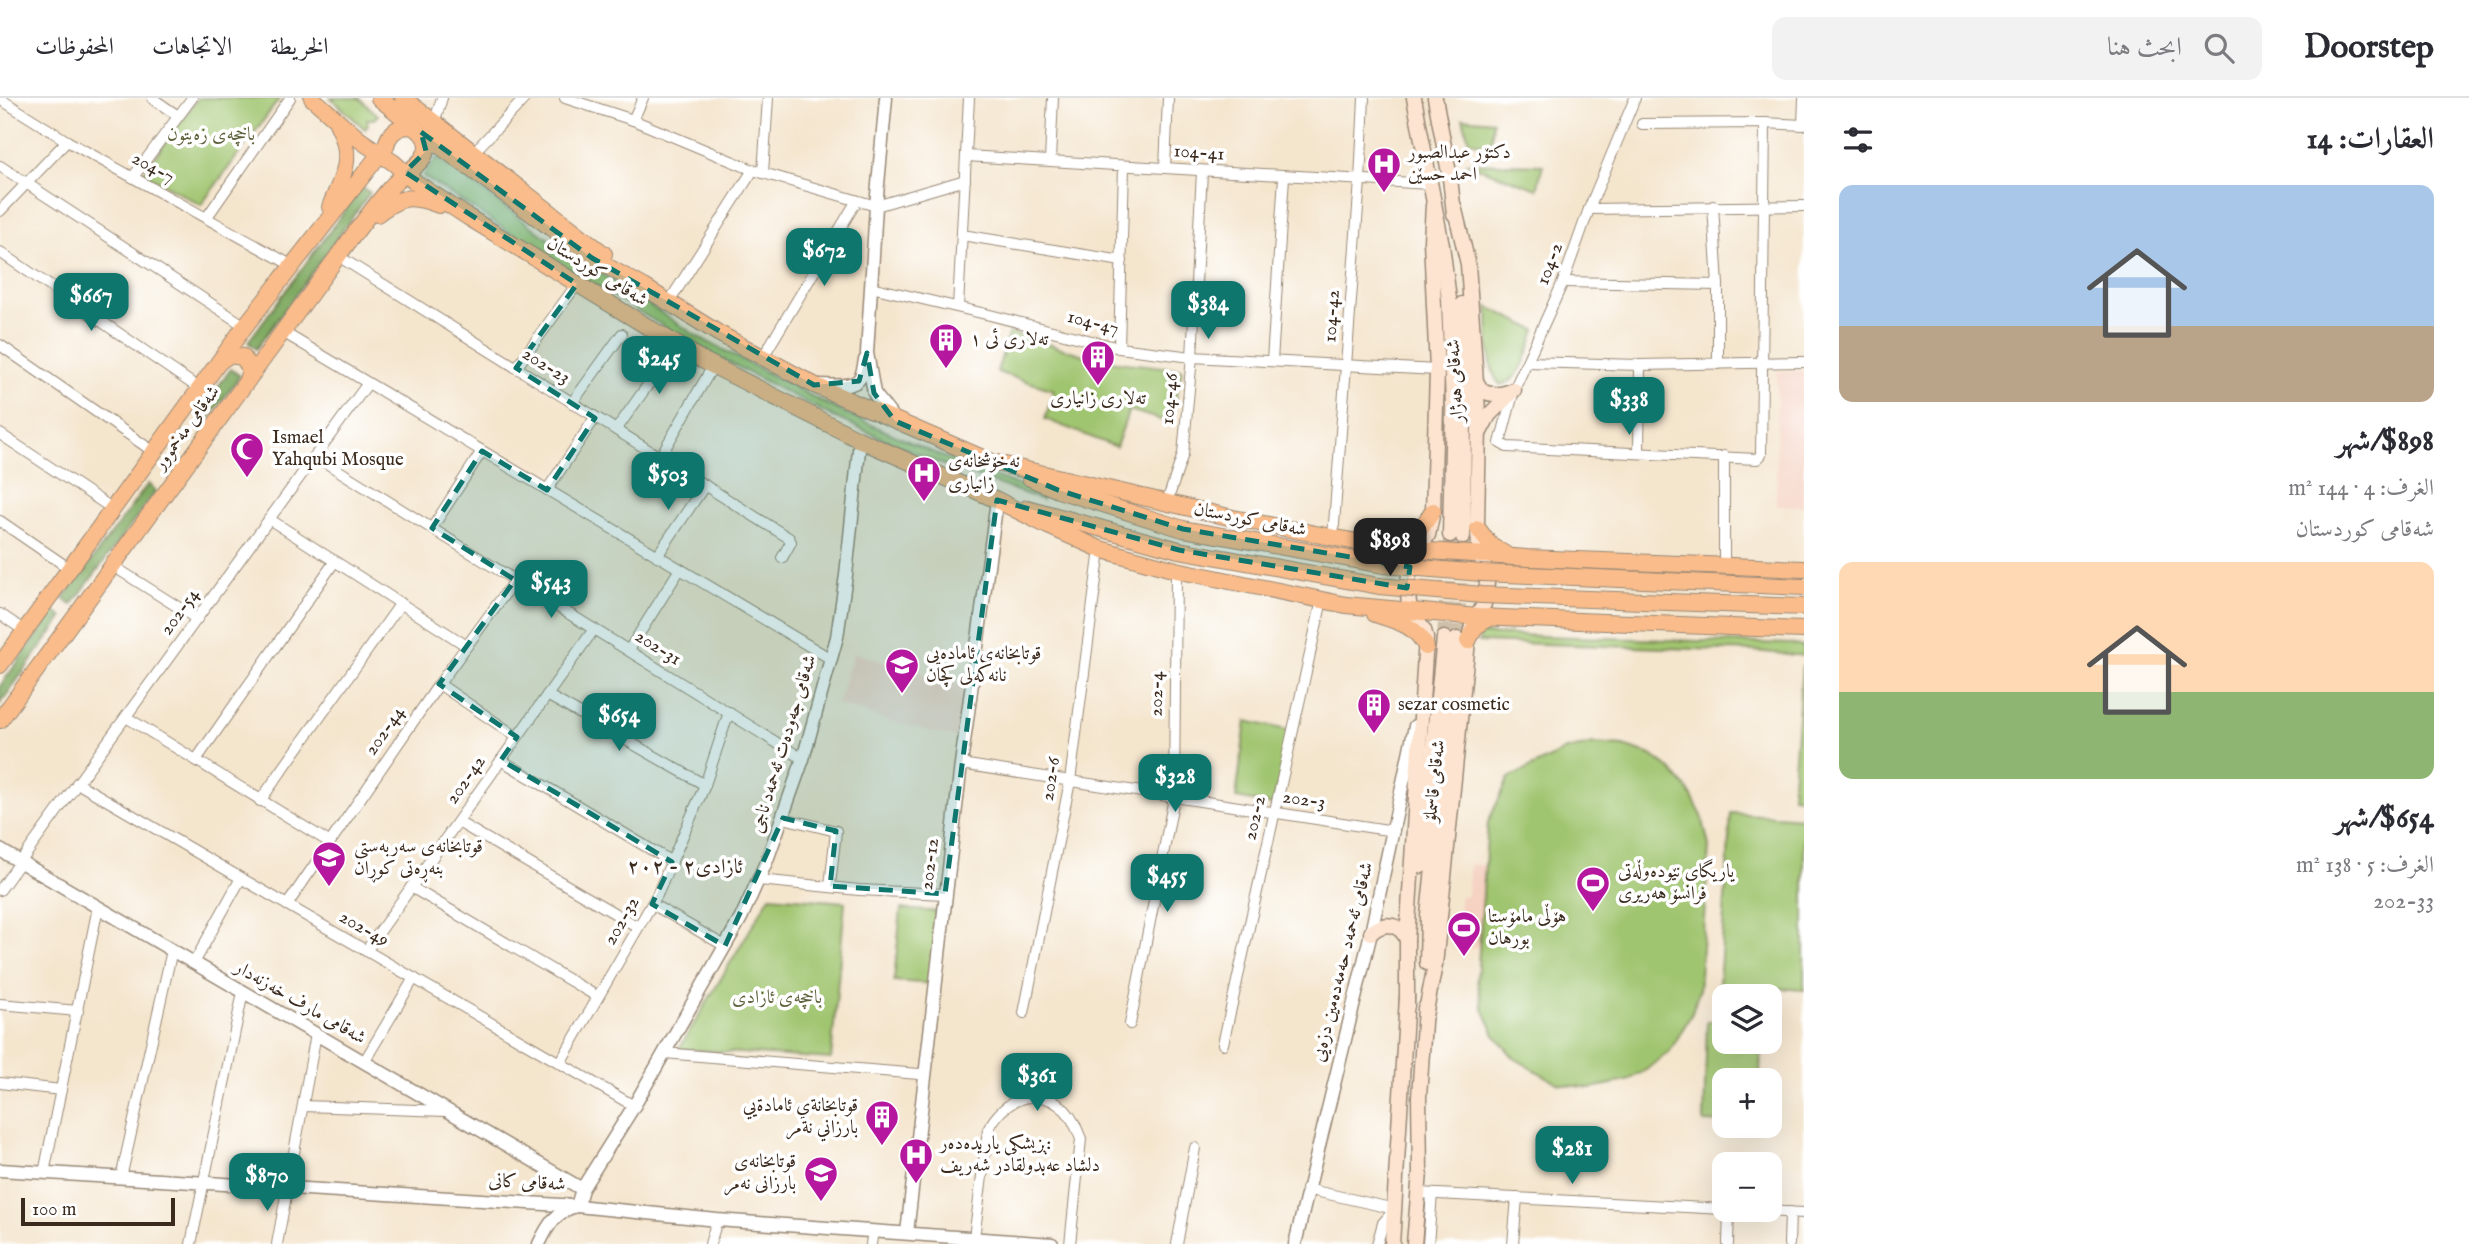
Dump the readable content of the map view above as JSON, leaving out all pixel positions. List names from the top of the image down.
{
  "streets": {
    "highway": ["شەقامی کوردستان", "شەقامی مەخموور"],
    "main road": ["شەقامی هەژار", "شەقامی قاسملۆ"],
    "street": [
      "104-41",
      "204-7",
      "104-2",
      "104-42",
      "104-47",
      "202-23",
      "104-46",
      "202-54",
      "202-31",
      "202-4",
      "202-44",
      "شەقامی جەودەت ئەحمەد ناجی",
      "202-6",
      "202-42",
      "202-3",
      "202-2",
      "202-12",
      "202-32",
      "202-49",
      "شەقامی ئەحمەد حەمەدەمین دزەیی",
      "شەقامی مارف خەزنەدار",
      "شەقامی کانی"
    ]
  },
  "crossings": [
    ["104-41", "104-42"],
    ["104-41", "شەقامی هەژار"],
    ["104-41", "104-46"],
    ["204-7", "شەقامی مەخموور"],
    ["شەقامی کوردستان", "104-42"],
    ["شەقامی کوردستان", "شەقامی هەژار"],
    ["شەقامی کوردستان", "104-46"],
    ["شەقامی کوردستان", "شەقامی مەخموور"],
    ["شەقامی کوردستان", "202-4"],
    ["شەقامی کوردستان", "شەقامی جەودەت ئەحمەد ناجی"],
    ["شەقامی کوردستان", "202-6"],
    ["شەقامی کوردستان", "شەقامی قاسملۆ"],
    ["شەقامی کوردستان", "202-2"],
    ["شەقامی کوردستان", "202-12"],
    ["104-42", "104-47"],
    ["104-47", "شەقامی هەژار"],
    ["104-47", "104-46"],
    ["202-23", "شەقامی مەخموور"],
    ["شەقامی هەژار", "شەقامی قاسملۆ"],
    ["202-54", "202-31"],
    ["202-54", "202-49"],
    ["202-54", "شەقامی مارف خەزنەدار"],
    ["202-31", "202-44"],
    ["202-31", "شەقامی جەودەت ئەحمەد ناجی"],
    ["202-31", "202-42"],
    ["202-31", "202-32"],
    ["202-4", "202-3"],
    ["202-44", "202-49"],
    ["شەقامی جەودەت ئەحمەد ناجی", "202-49"],
    ["شەقامی جەودەت ئەحمەد ناجی", "شەقامی مارف خەزنەدار"],
    ["شەقامی جەودەت ئەحمەد ناجی", "شەقامی کانی"],
    ["202-6", "202-3"],
    ["202-42", "202-49"],
    ["شەقامی قاسملۆ", "شەقامی ئەحمەد حەمەدەمین دزەیی"],
    ["202-3", "202-2"],
    ["202-3", "202-12"],
    ["202-3", "شەقامی ئەحمەد حەمەدەمین دزەیی"],
    ["202-12", "شەقامی کانی"],
    ["202-32", "202-49"]
  ],
  "districts": ["ئازادی٢ - ٢٠٢"],
  "parks": ["باخچەی زەیتون", "باخچەی ئازادی"],
  "places": {
    "hospital": ["دکتۆر عبدالصبور احمد حسێن", "نەخۆشخانەی زانیاری", "پزیشکی یاریدەدەر: دلشاد عەبدولقادر شەریف"],
    "building": [
      "تەلاری ئی ١",
      "تەلاری زانیاری",
      "sezar cosmetic",
      "قوتابخانةي ئامادةيي بارزاني نةمر"
    ],
    "mosque": ["Ismael Yahqubi Mosque"],
    "school or university": ["قوتابخانەی ئامادەیی نانەکەلی کچان", "قوتابخانەی سەربەستی بنەڕەتی کوڕان", "قوتابخانەی بارزانی نەمر"],
    "sports": ["یاریگای نێودەوڵەتی فرانسۆ هەریری", "هۆڵی مامۆستا بورهان"]
  },
  "scale_bar": "100 m",
  "page": {
    "header": "Doorstep",
    "search": "ابحث هنا",
    "nav": ["الخريطة", "الاتجاهات", "المحفوظات"],
    "heading": "العقارات: 14",
    "list": [
      {
        "name": "$898/شهر",
        "note": "الغرف: 4 · 144 m² · شەقامی کوردستان"
      },
      {
        "name": "$654/شهر",
        "note": "الغرف: 5 · 138 m² · 202-33"
      }
    ],
    "price": [
      "$672",
      "$667",
      "$384",
      "$245",
      "$338",
      "$503",
      "$898",
      "$543",
      "$654",
      "$328",
      "$455",
      "$361",
      "$281",
      "$870"
    ],
    "map_buttons": ["+", "−"],
    "scale": "100 m"
  }
}
